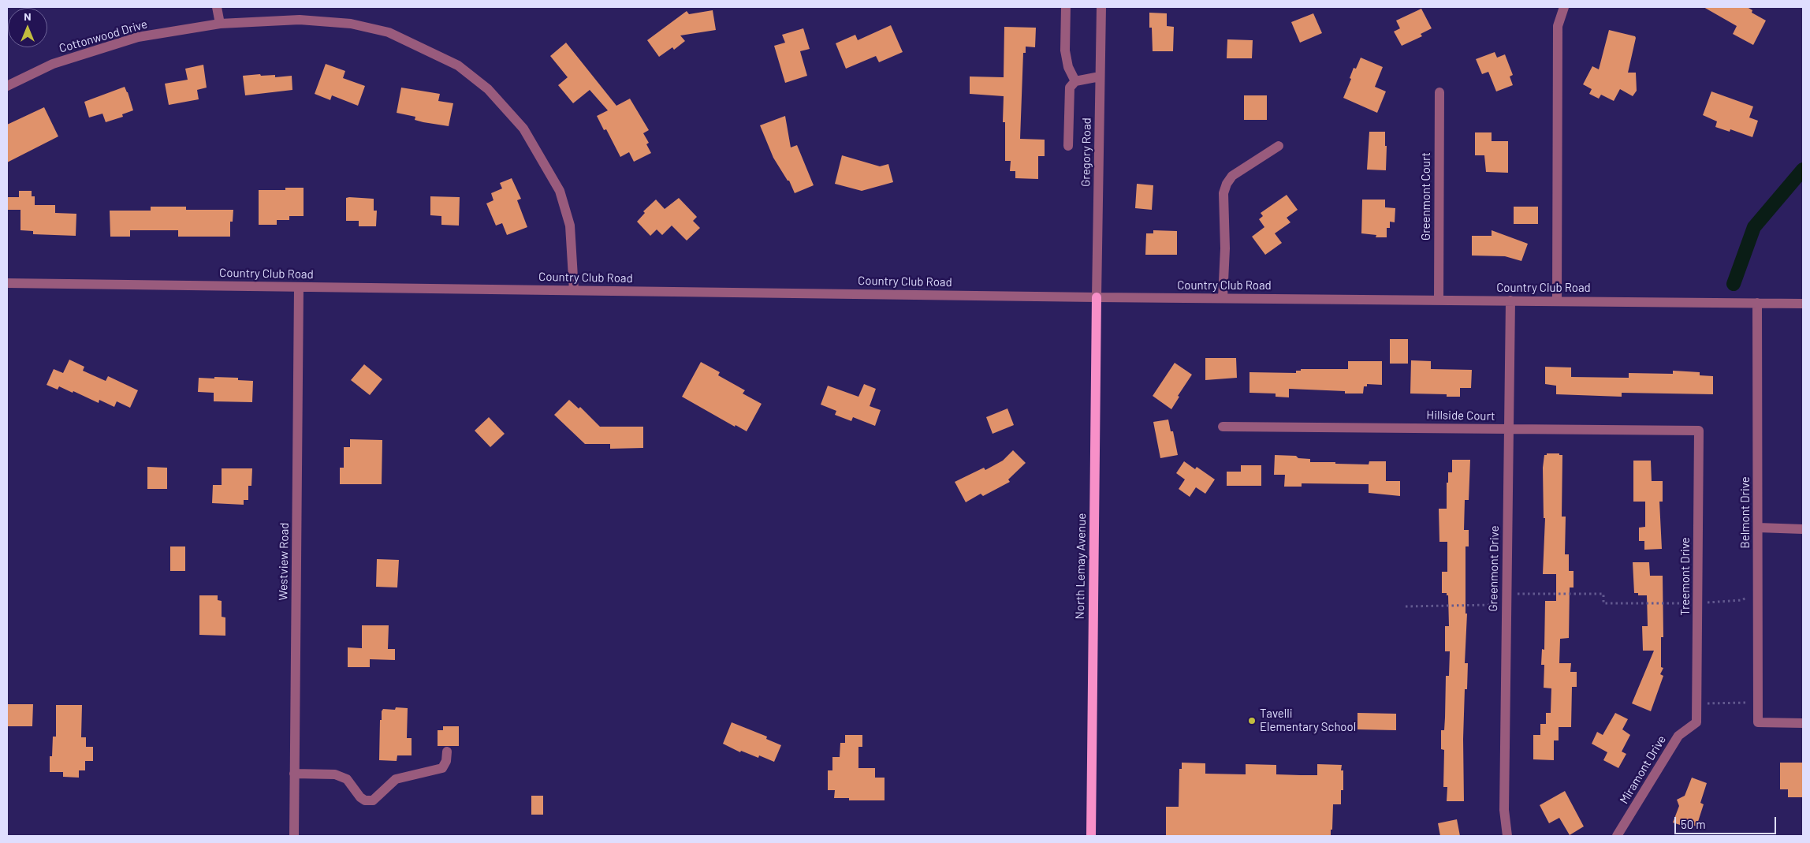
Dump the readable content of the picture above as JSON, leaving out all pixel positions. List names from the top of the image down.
{
  "streets": {
    "main road": ["North Lemay Avenue"],
    "street": [
      "Cottonwood Drive",
      "Gregory Road",
      "Greenmont Court",
      "Country Club Road",
      "Hillside Court",
      "Belmont Drive",
      "Westview Road",
      "Greenmont Drive",
      "Treemont Drive",
      "Miramont Drive"
    ]
  },
  "crossings": [
    ["Cottonwood Drive", "Country Club Road"],
    ["Gregory Road", "Country Club Road"],
    ["Gregory Road", "North Lemay Avenue"],
    ["Greenmont Court", "Country Club Road"],
    ["Country Club Road", "Belmont Drive"],
    ["Country Club Road", "Westview Road"],
    ["Country Club Road", "North Lemay Avenue"],
    ["Country Club Road", "Greenmont Drive"],
    ["Hillside Court", "Greenmont Drive"],
    ["Hillside Court", "Treemont Drive"],
    ["Treemont Drive", "Miramont Drive"]
  ],
  "places": ["Tavelli Elementary School"],
  "scale_bar": "50 m",
  "north": "top"
}
